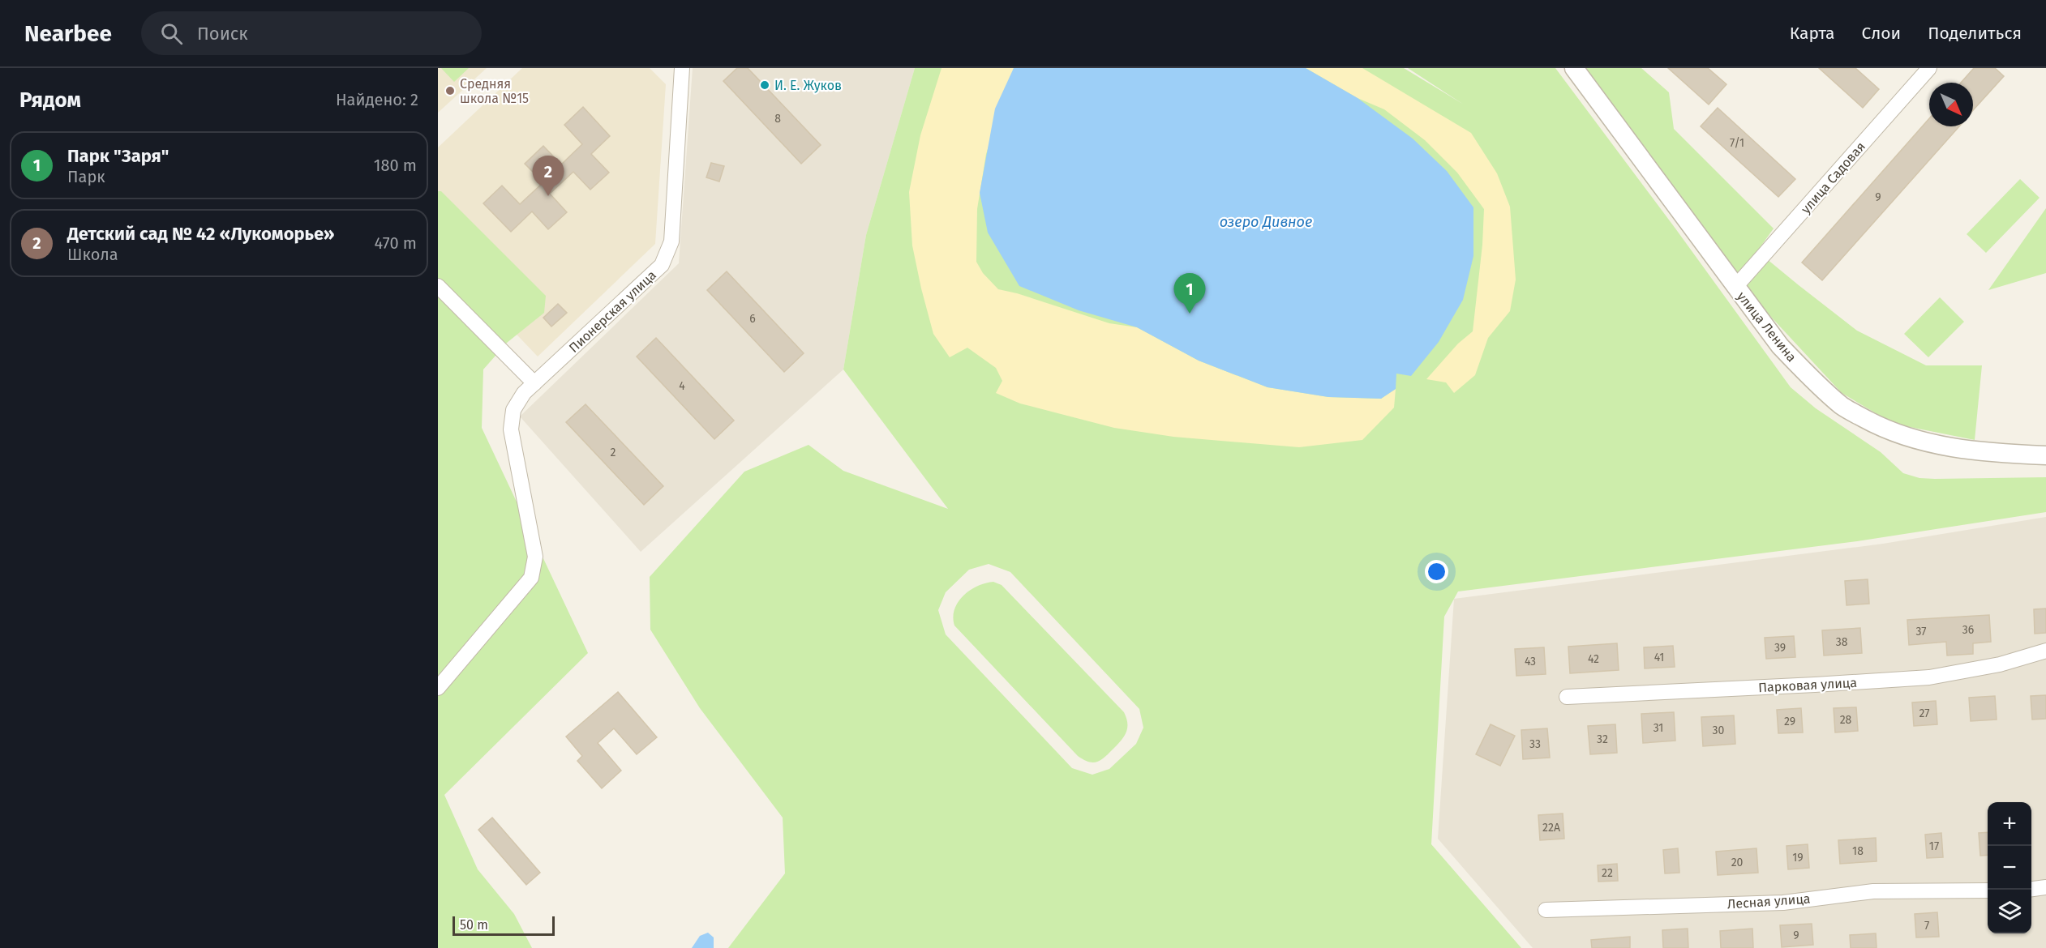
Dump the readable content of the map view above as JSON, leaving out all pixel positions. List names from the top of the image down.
{
  "streets": {
    "street": [
      "улица Садовая",
      "Пионерская улица",
      "улица Ленина",
      "Парковая улица",
      "Лесная улица"
    ]
  },
  "crossings": [
    ["улица Садовая", "улица Ленина"]
  ],
  "water": ["озеро Дивное"],
  "places": ["И. Е. Жуков", "Средняя школа №15"],
  "house_numbers": [
    "8",
    "7/1",
    "9",
    "6",
    "4",
    "2",
    "36",
    "37",
    "38",
    "39",
    "41",
    "42",
    "43",
    "27",
    "28",
    "29",
    "31",
    "30",
    "32",
    "33",
    "22А",
    "17",
    "18",
    "19",
    "20",
    "22",
    "7",
    "9"
  ],
  "scale_bar": "50 m",
  "north": "bottom right",
  "page": {
    "header": "Nearbee",
    "search": "Поиск",
    "nav": ["Карта", "Слои", "Поделиться"],
    "heading": ["Рядом", "Найдено: 2"],
    "list": [
      {
        "mark": "1",
        "name": "Парк \"Заря\"",
        "note": "Парк",
        "value": "180 m"
      },
      {
        "mark": "2",
        "name": "Детский сад № 42 «Лукоморье»",
        "note": "Школа",
        "value": "470 m"
      }
    ],
    "pins": ["2", "1"],
    "map_buttons": ["+", "−"],
    "scale": "50 m"
  }
}
